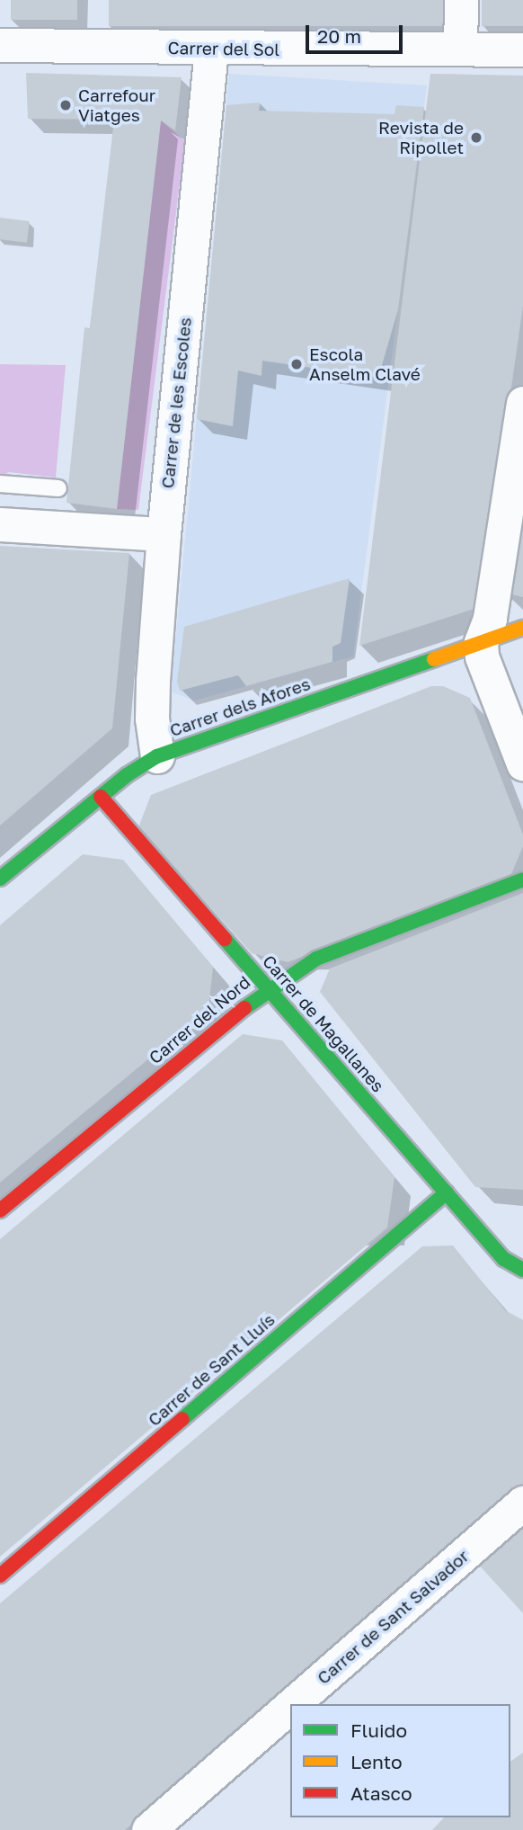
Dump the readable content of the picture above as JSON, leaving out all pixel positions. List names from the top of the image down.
{
  "streets": {
    "street": [
      "Carrer del Sol",
      "Carrer de les Escoles",
      "Carrer dels Afores",
      "Carrer del Nord",
      "Carrer de Magallanes",
      "Carrer de Sant Lluís",
      "Carrer de Sant Salvador"
    ]
  },
  "crossings": [
    ["Carrer del Sol", "Carrer de les Escoles"],
    ["Carrer de les Escoles", "Carrer dels Afores"],
    ["Carrer dels Afores", "Carrer de Magallanes"],
    ["Carrer del Nord", "Carrer de Magallanes"],
    ["Carrer de Magallanes", "Carrer de Sant Lluís"]
  ],
  "places": ["Carrefour Viatges", "Revista de Ripollet", "Escola Anselm Clavé"],
  "legend": ["Fluido", "Lento", "Atasco"],
  "scale_bar": "20 m"
}
